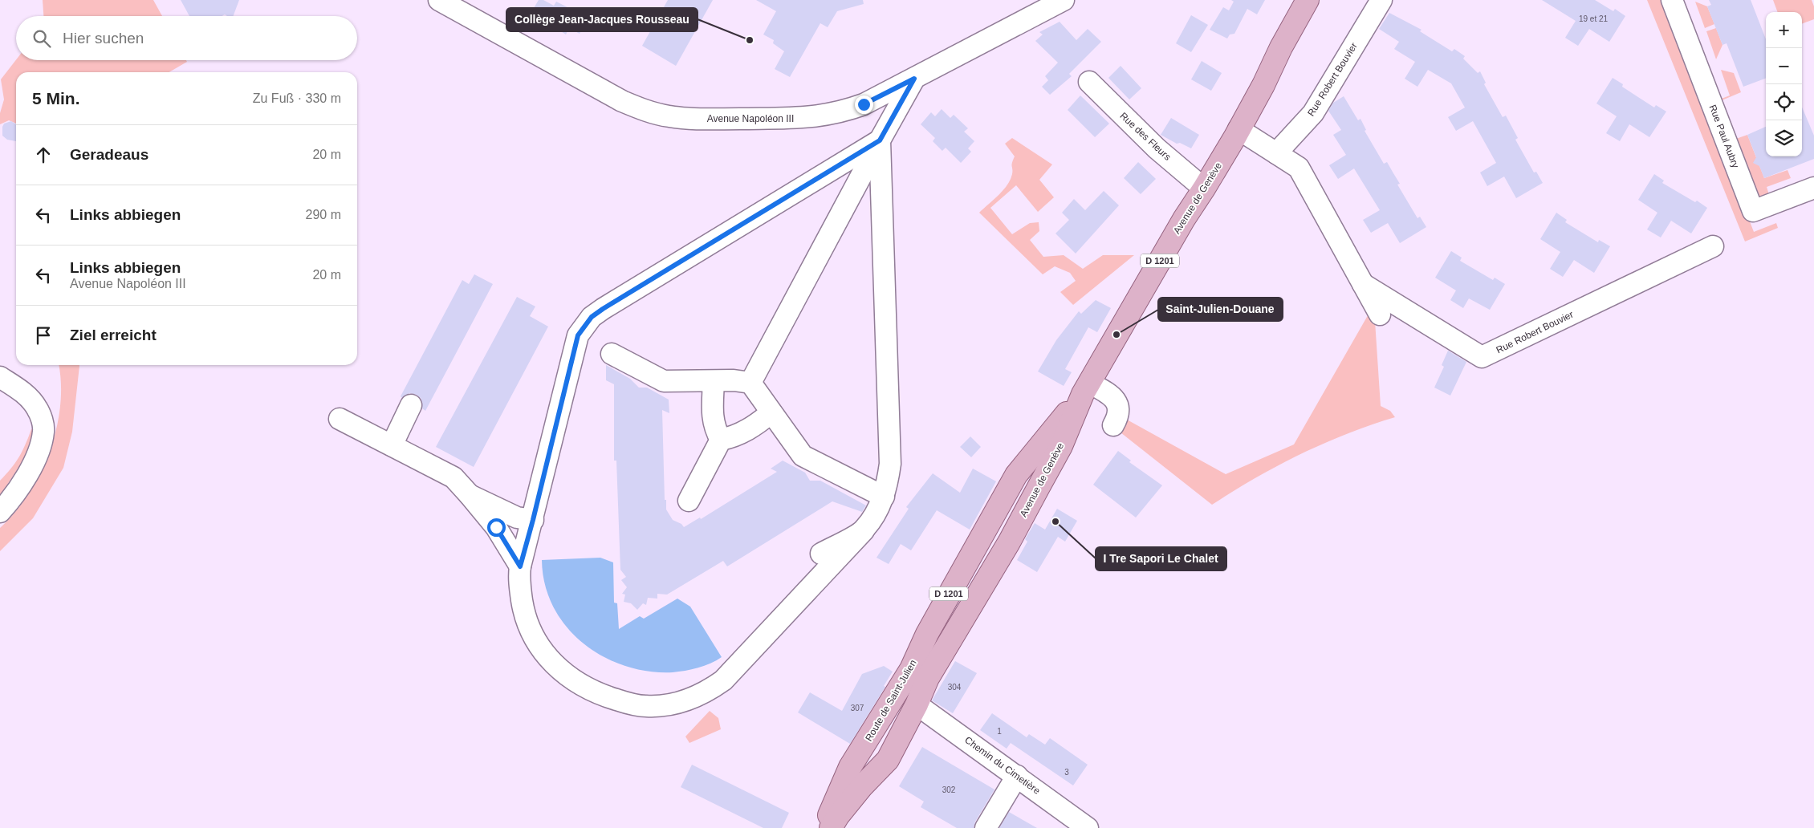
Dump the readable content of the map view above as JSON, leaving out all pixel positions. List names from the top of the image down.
{
  "streets": {
    "main road": ["Avenue de Genève", "D 1201", "Route de Saint-Julien"],
    "street": [
      "Rue Robert Bouvier",
      "Avenue Napoléon III",
      "Rue des Fleurs",
      "Rue Paul Aubry",
      "Chemin du Cimetière"
    ]
  },
  "crossings": [
    ["Rue Robert Bouvier", "Avenue de Genève"],
    ["Rue des Fleurs", "Avenue de Genève"],
    ["Avenue de Genève", "Route de Saint-Julien"],
    ["Route de Saint-Julien", "Chemin du Cimetière"]
  ],
  "places": ["Collège Jean-Jacques Rousseau", "Saint-Julien-Douane", "I Tre Sapori Le Chalet"],
  "house_numbers": [
    "19 et 21",
    "304",
    "307",
    "1",
    "3",
    "302"
  ],
  "page": {
    "map_buttons": ["+", "−"],
    "search": "Hier suchen",
    "heading": ["5 Min.", "Zu Fuß · 330 m"],
    "list": [
      ["Geradeaus", "20 m"],
      ["Links abbiegen", "290 m"],
      ["Links abbiegen", "Avenue Napoléon III", "20 m"],
      "Ziel erreicht"
    ]
  }
}
